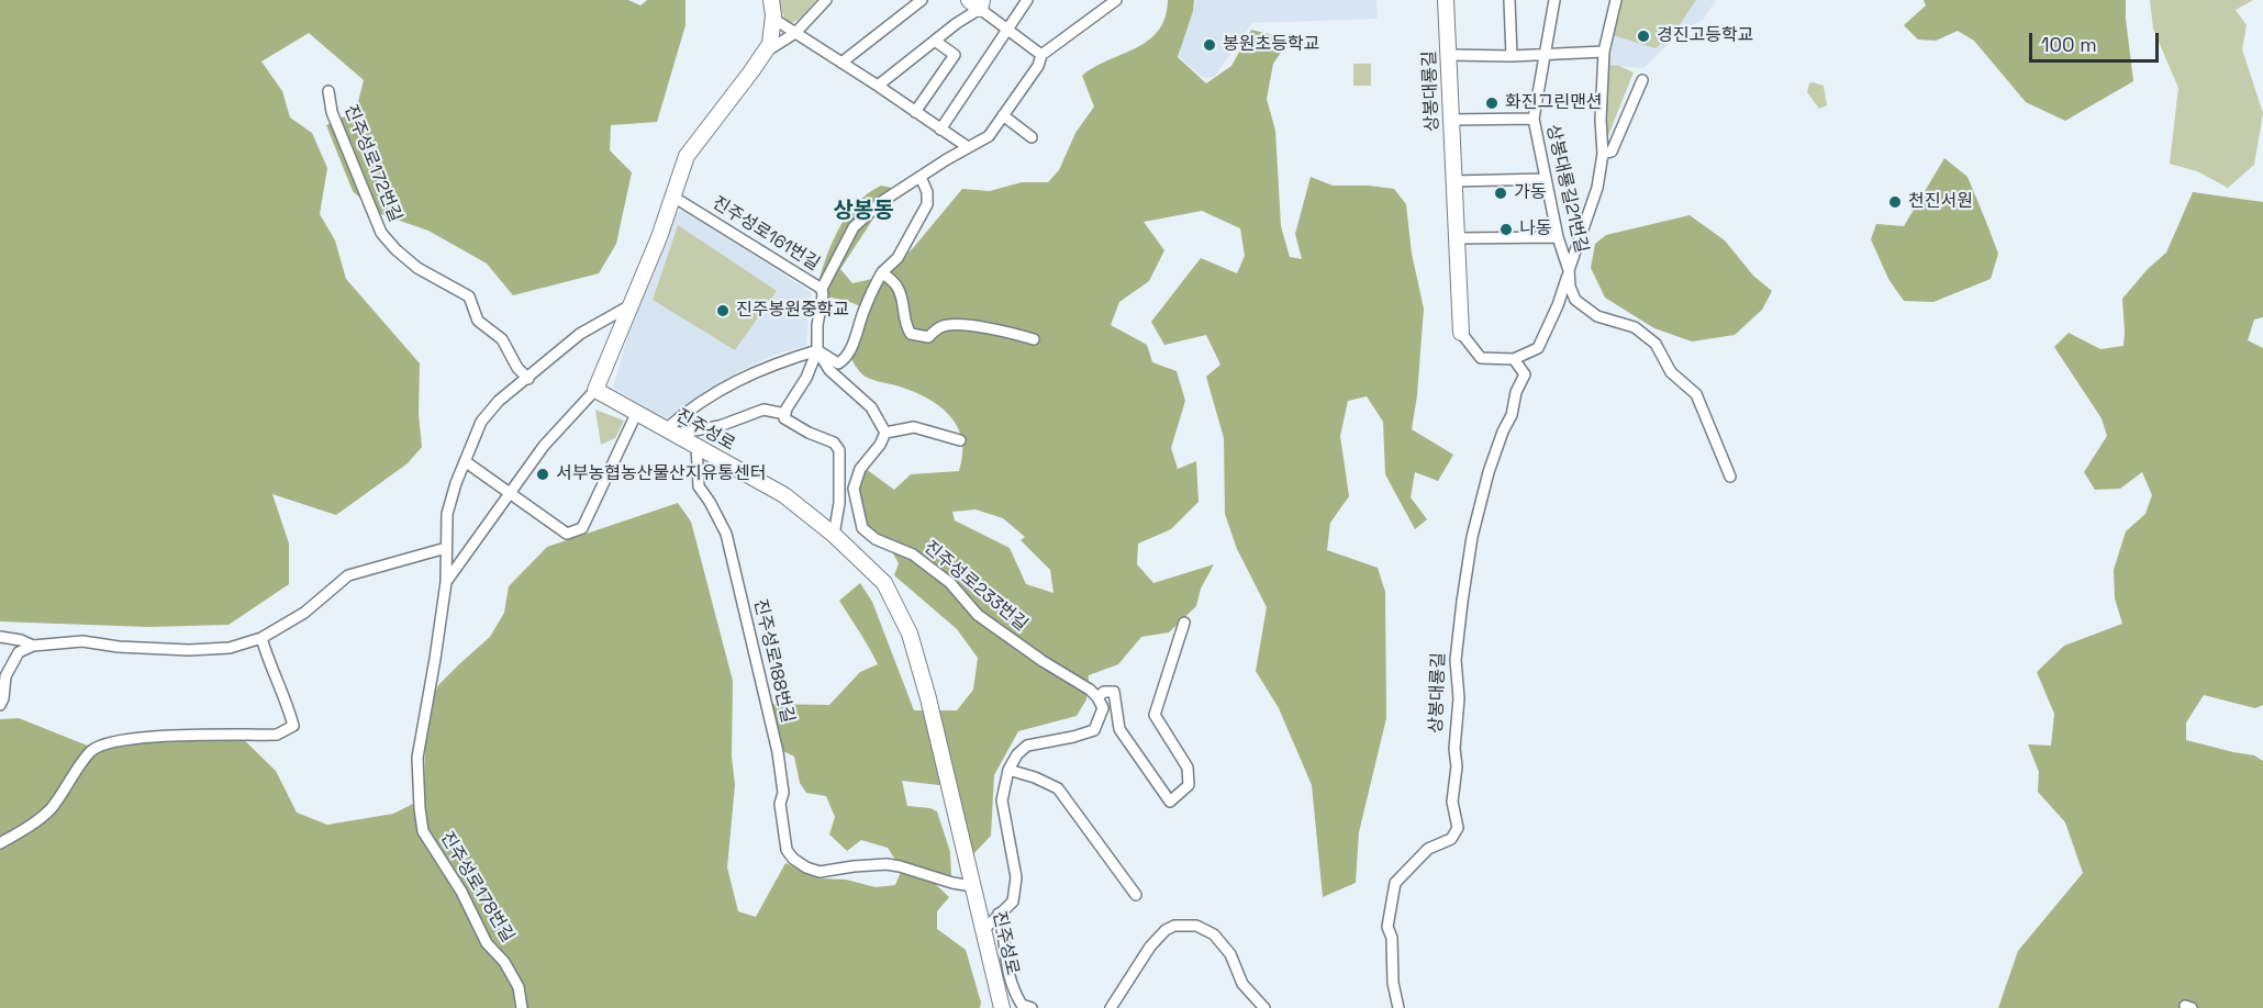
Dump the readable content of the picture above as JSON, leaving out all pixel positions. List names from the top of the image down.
{
  "streets": {
    "main road": ["상봉대룡길", "진주성로"],
    "street": [
      "진주성로172번길",
      "상봉대룡길21번길",
      "진주성로161번길",
      "진주성로233번길",
      "진주성로188번길",
      "진주성로178번길"
    ]
  },
  "crossings": [
    ["상봉대룡길", "상봉대룡길21번길"],
    ["진주성로172번길", "진주성로178번길"],
    ["진주성로", "진주성로188번길"],
    ["진주성로", "진주성로178번길"]
  ],
  "districts": ["상봉동"],
  "places": [
    "경진고등학교",
    "봉원초등학교",
    "화진그린맨션",
    "가동",
    "천진서원",
    "나동",
    "진주봉원중학교",
    "서부농협농산물산지유통센터"
  ],
  "scale_bar": "100 m"
}
